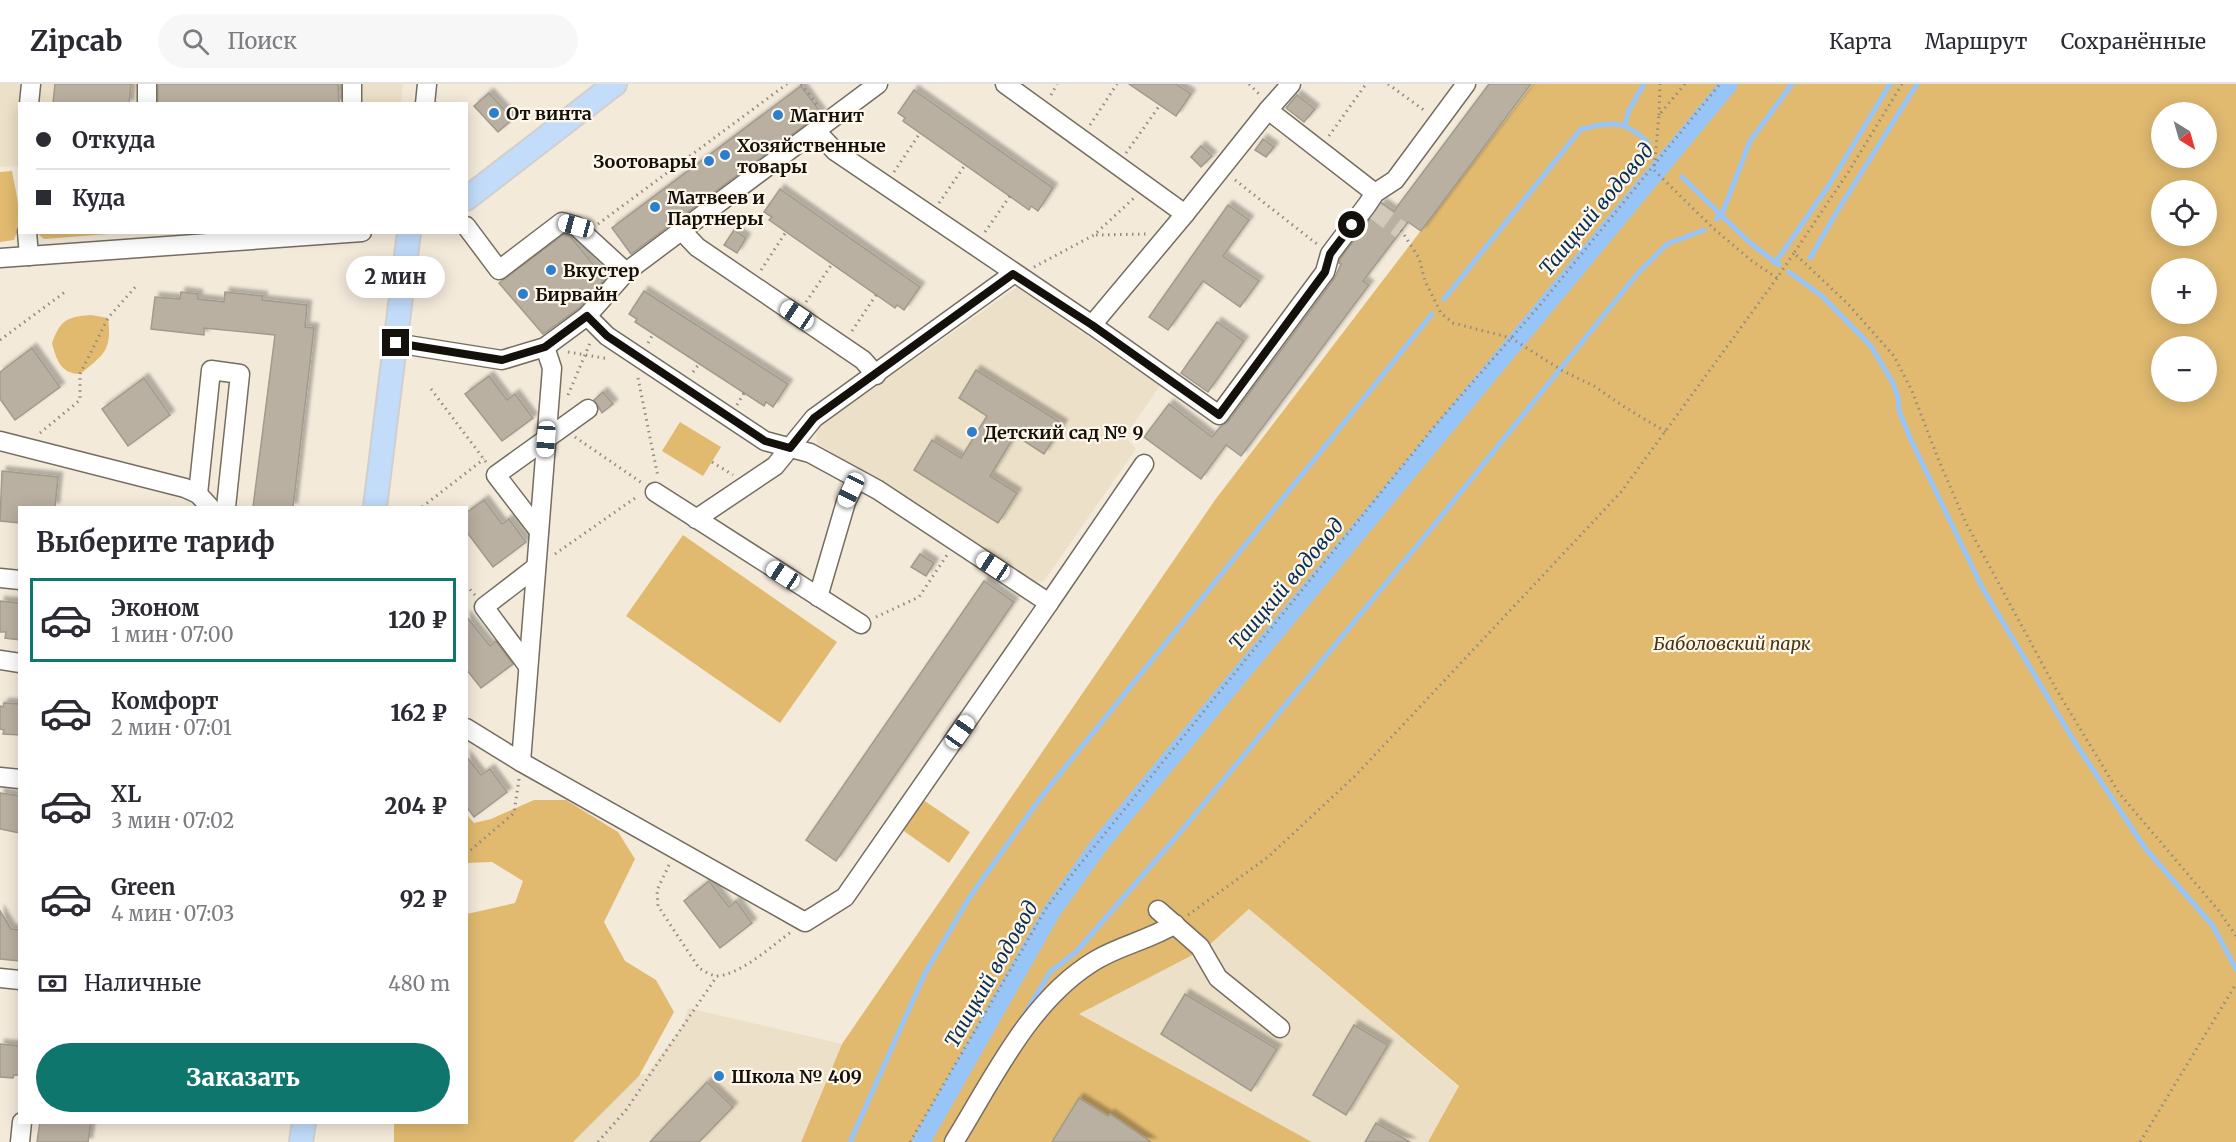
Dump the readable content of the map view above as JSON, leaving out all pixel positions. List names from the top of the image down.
{
  "water": ["Таицкий водовод"],
  "parks": ["Баболовский парк"],
  "places": [
    "От винта",
    "Магнит",
    "Хозяйственные товары",
    "Зоотовары",
    "Матвеев и Партнеры",
    "Вкустер",
    "Бирвайн",
    "Детский сад № 9",
    "Школа № 409"
  ],
  "north": "bottom right",
  "page": {
    "header": "Zipcab",
    "search": "Поиск",
    "nav": ["Карта", "Маршрут", "Сохранённые"],
    "map_buttons": ["+", "−"],
    "banner": ["Откуда", "Куда"],
    "bubble": "2 мин",
    "heading": "Выберите тариф",
    "list": [
      {
        "name": "Эконом",
        "note": "1 мин · 07:00",
        "value": "120 ₽"
      },
      {
        "name": "Комфорт",
        "note": "2 мин · 07:01",
        "value": "162 ₽"
      },
      {
        "name": "XL",
        "note": "3 мин · 07:02",
        "value": "204 ₽"
      },
      {
        "name": "Green",
        "note": "4 мин · 07:03",
        "value": "92 ₽"
      }
    ],
    "pay": ["Наличные", "480 m"],
    "buttons": "Заказать"
  }
}
